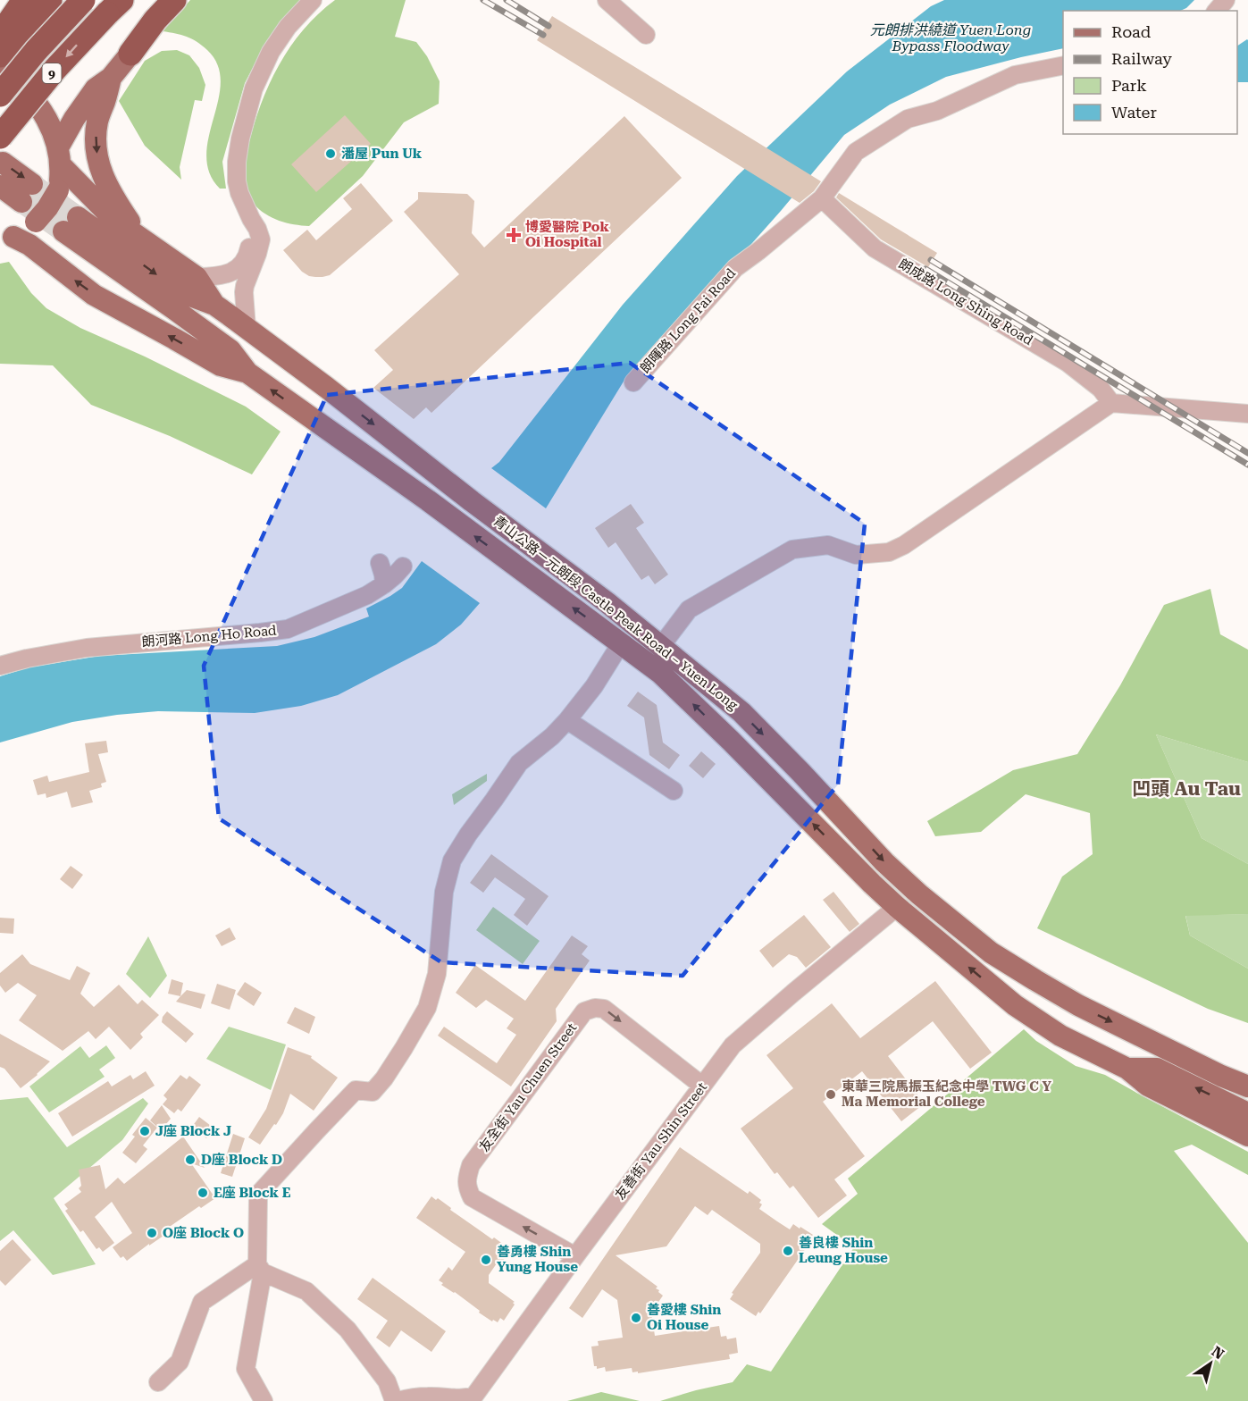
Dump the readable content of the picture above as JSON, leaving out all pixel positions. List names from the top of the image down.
{
  "streets": {
    "highway": ["9"],
    "main road": ["青山公路－元朗段 Castle Peak Road – Yuen Long"],
    "street": [
      "朗成路 Long Shing Road",
      "朗暉路 Long Fai Road",
      "朗河路 Long Ho Road",
      "友全街 Yau Chuen Street",
      "友善街 Yau Shin Street"
    ]
  },
  "crossings": [
    ["朗成路 Long Shing Road", "朗暉路 Long Fai Road"],
    ["青山公路－元朗段 Castle Peak Road – Yuen Long", "友善街 Yau Shin Street"],
    ["友全街 Yau Chuen Street", "友善街 Yau Shin Street"]
  ],
  "districts": ["凹頭 Au Tau"],
  "water": ["元朗排洪繞道 Yuen Long Bypass Floodway"],
  "places": {
    "other": [
      "潘屋 Pun Uk",
      "東華三院馬振玉紀念中學 TWG C Y Ma Memorial College",
      "J座 Block J",
      "D座 Block D",
      "E座 Block E",
      "O座 Block O",
      "善良樓 Shin Leung House",
      "善勇樓 Shin Yung House",
      "善愛樓 Shin Oi House"
    ],
    "health": ["博愛醫院 Pok Oi Hospital"]
  },
  "legend": [
    "Road",
    "Railway",
    "Park",
    "Water"
  ],
  "north": "top right"
}
